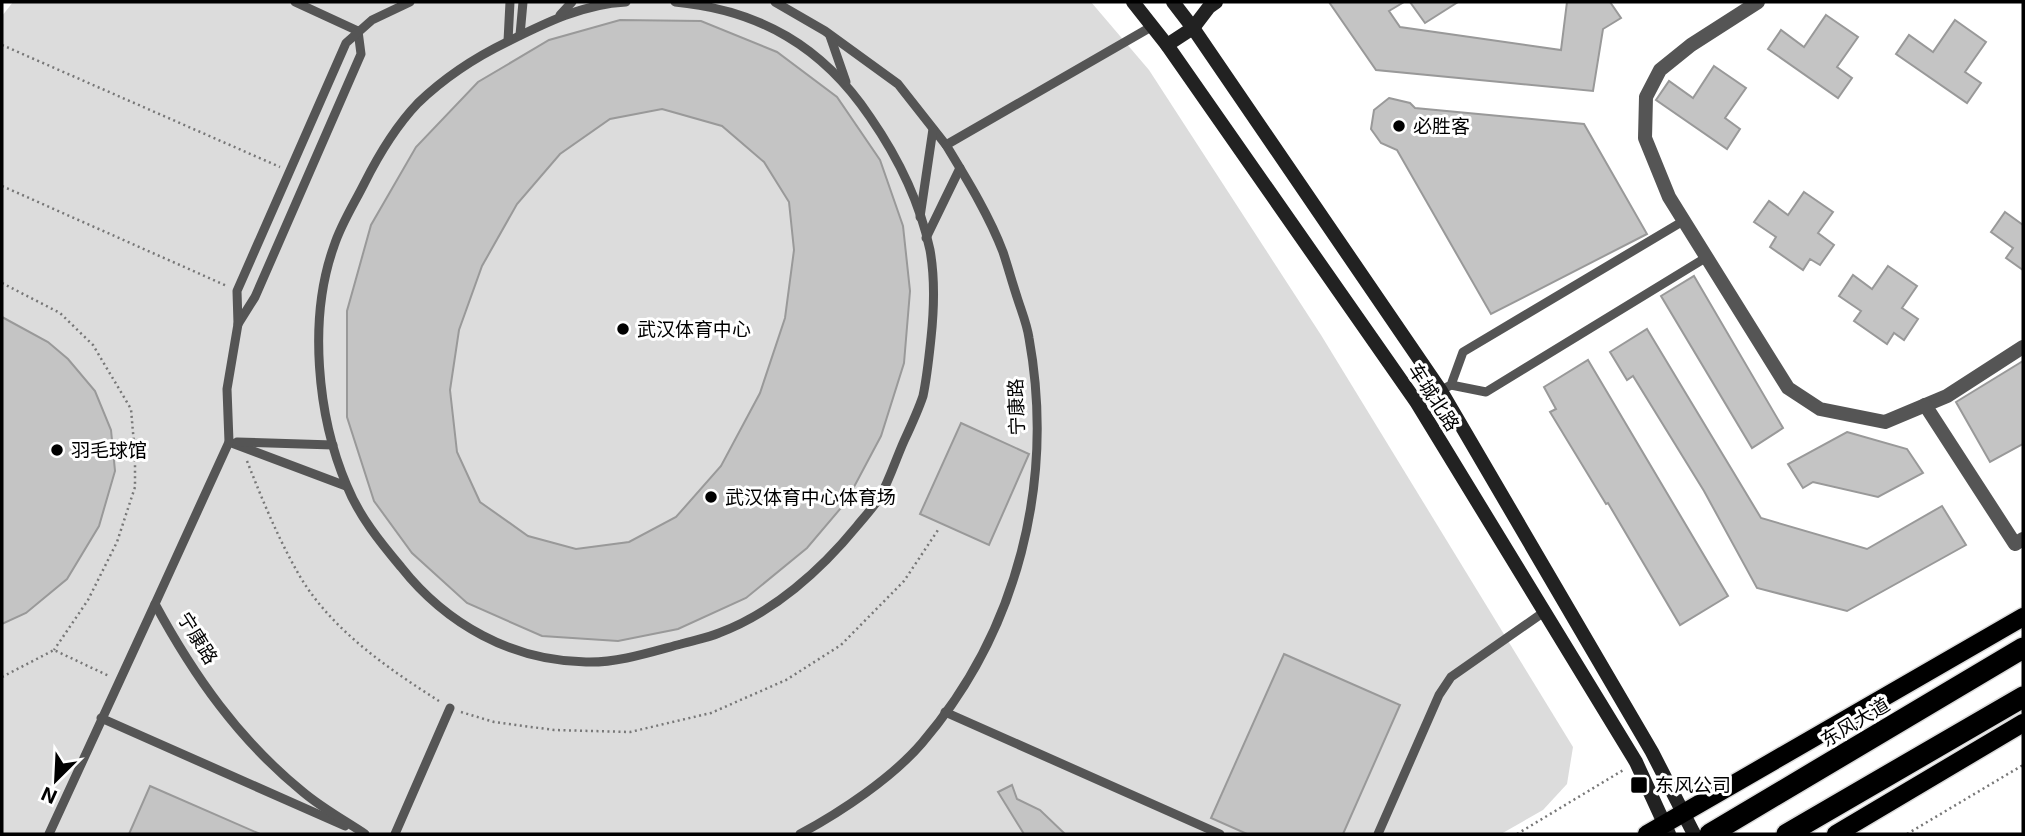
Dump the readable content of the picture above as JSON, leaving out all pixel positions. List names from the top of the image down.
{
  "streets": {
    "highway": ["东风大道"],
    "main road": ["车城北路"],
    "lane": ["宁康路"]
  },
  "places": {
    "other": [
      "必胜客",
      "武汉体育中心",
      "羽毛球馆",
      "武汉体育中心体育场"
    ],
    "transit": ["东风公司"]
  },
  "north": "bottom left"
}
